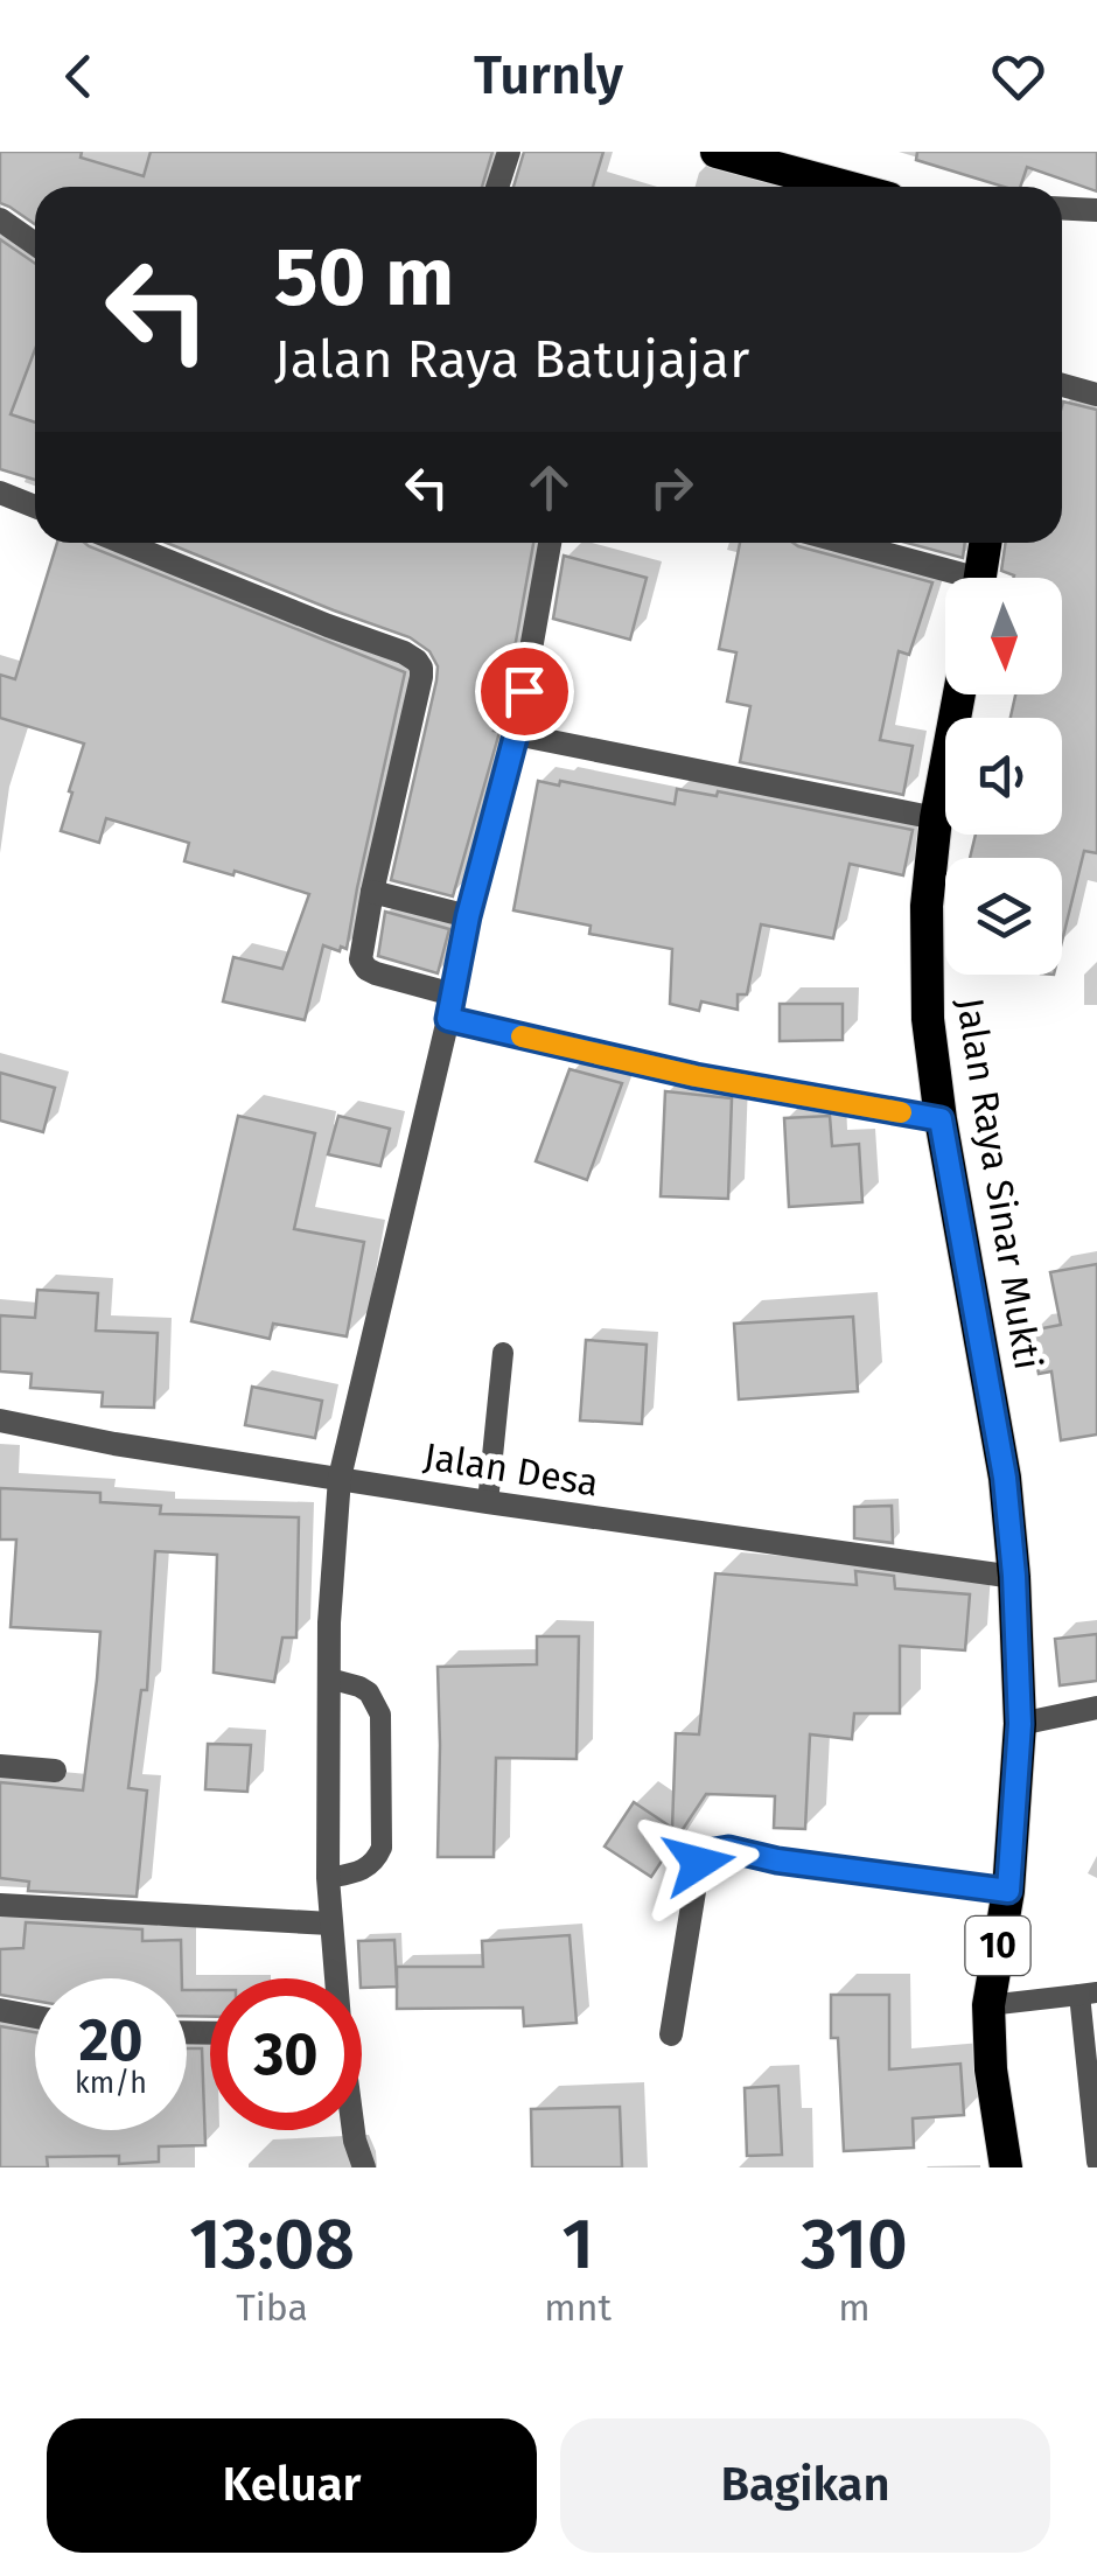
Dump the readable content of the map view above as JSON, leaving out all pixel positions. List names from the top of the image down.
{
  "streets": {
    "highway": ["Jalan Raya Sinar Mukti", "10"],
    "street": ["Jalan Desa"]
  },
  "crossings": [
    ["Jalan Raya Sinar Mukti", "Jalan Desa"],
    ["Jalan Raya Sinar Mukti", "10"]
  ],
  "north": "bottom",
  "page": {
    "header": "Turnly",
    "turn": ["50 m", "Jalan Raya Batujajar"],
    "speed": "20 km/h",
    "limit": "30",
    "eta": [
      "13:08",
      "Tiba",
      "1",
      "mnt",
      "310",
      "m"
    ],
    "buttons": ["Keluar", "Bagikan"]
  }
}
